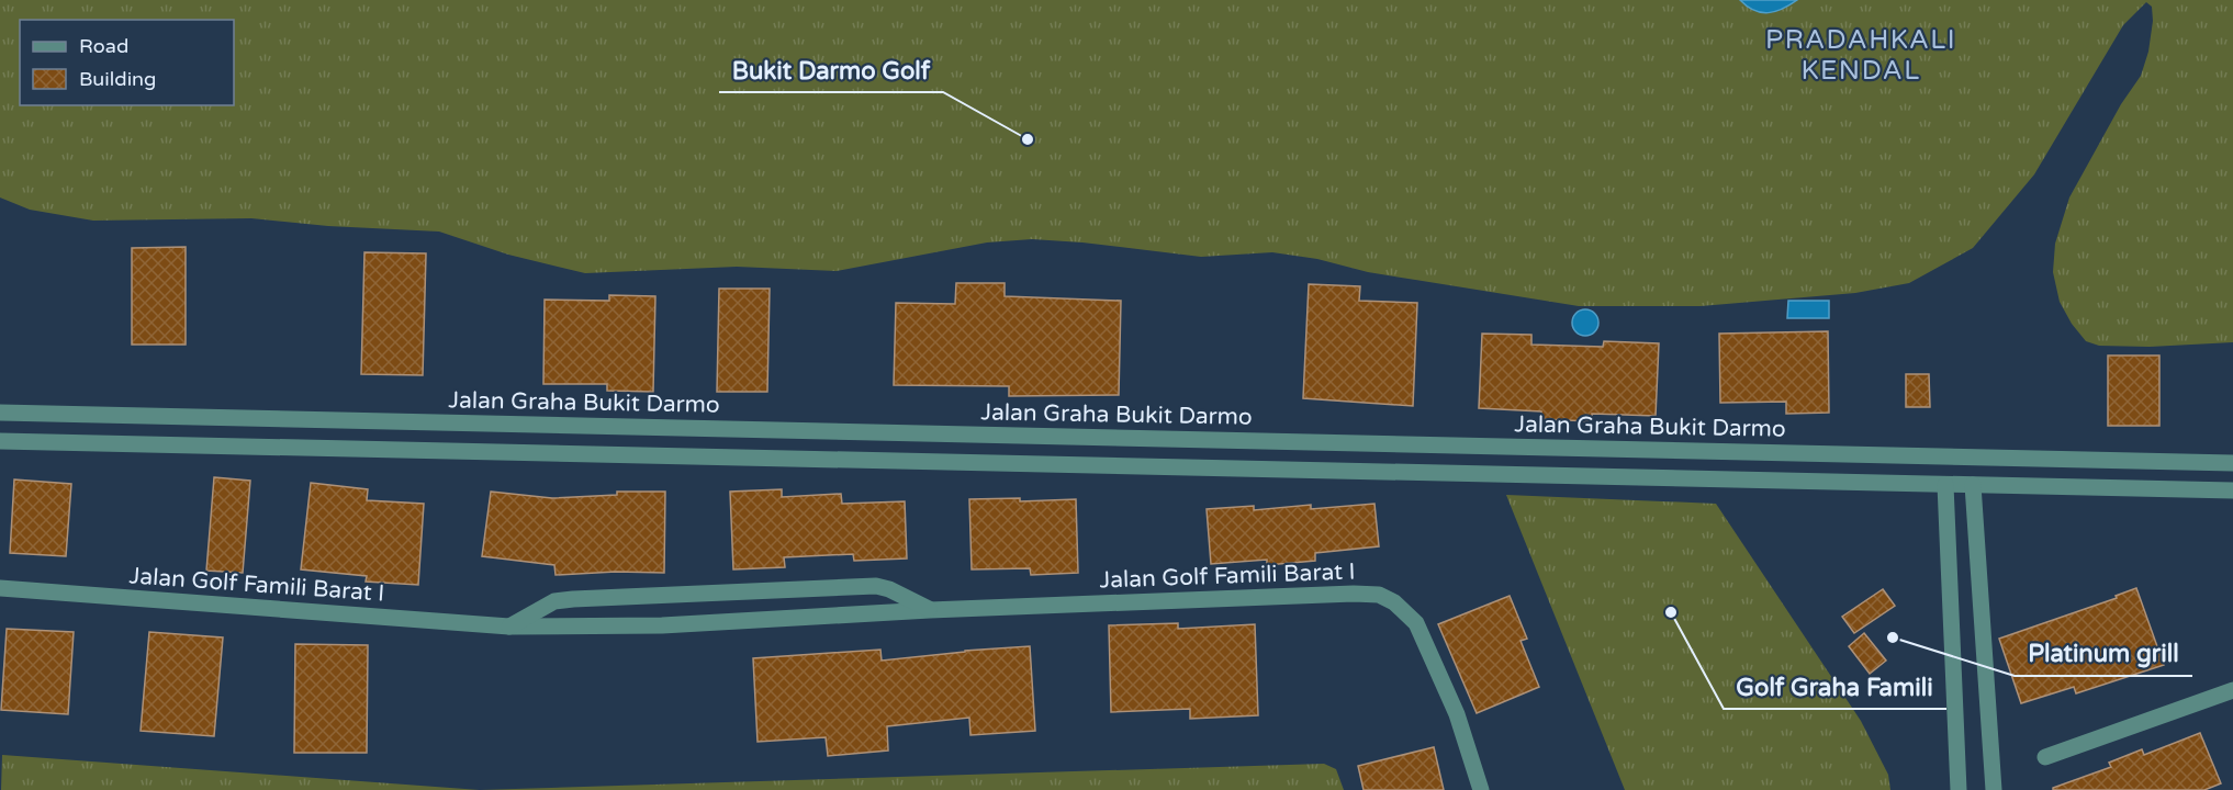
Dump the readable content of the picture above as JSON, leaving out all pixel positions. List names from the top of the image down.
{
  "streets": {
    "street": ["Jalan Graha Bukit Darmo", "Jalan Golf Famili Barat I"]
  },
  "districts": ["PRADAHKALI KENDAL"],
  "places": ["Bukit Darmo Golf", "Golf Graha Famili", "Platinum grill"],
  "legend": ["Road", "Building"]
}
